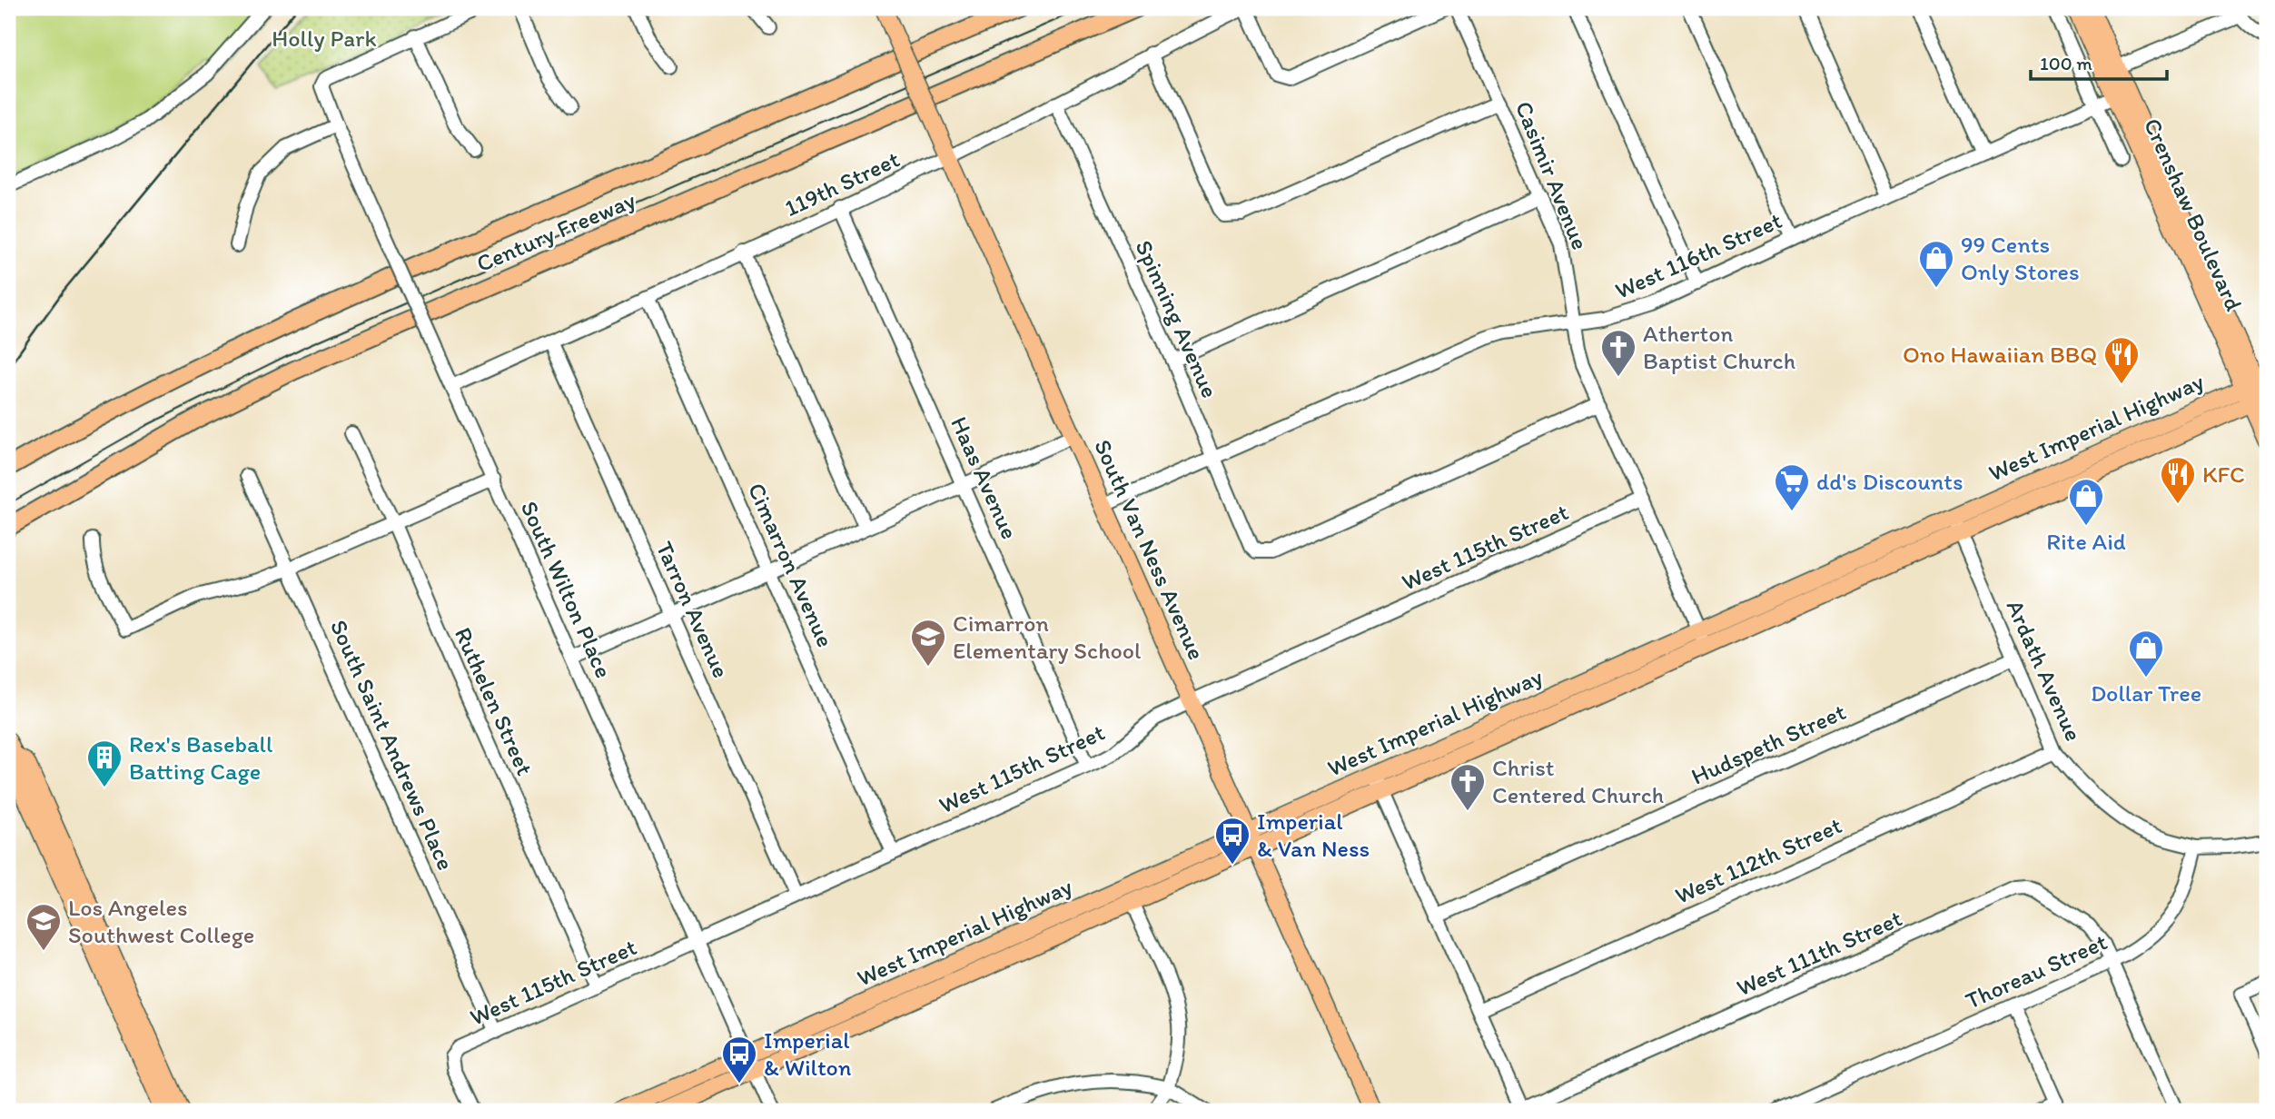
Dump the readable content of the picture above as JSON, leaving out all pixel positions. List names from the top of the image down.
{
  "streets": {
    "highway": ["Century Freeway"],
    "main road": ["Crenshaw Boulevard", "West Imperial Highway", "South Van Ness Avenue"],
    "street": [
      "Casimir Avenue",
      "119th Street",
      "West 116th Street",
      "Spinning Avenue",
      "Haas Avenue",
      "West 115th Street",
      "Cimarron Avenue",
      "South Wilton Place",
      "Tarron Avenue",
      "Ardath Avenue",
      "Ruthelen Street",
      "Hudspeth Street",
      "South Saint Andrews Place",
      "West 112th Street",
      "West 111th Street",
      "Thoreau Street"
    ]
  },
  "crossings": [
    ["Casimir Avenue", "West 116th Street"],
    ["Casimir Avenue", "Spinning Avenue"],
    ["Casimir Avenue", "West Imperial Highway"],
    ["Casimir Avenue", "West 115th Street"],
    ["119th Street", "Spinning Avenue"],
    ["119th Street", "Haas Avenue"],
    ["119th Street", "South Van Ness Avenue"],
    ["119th Street", "Cimarron Avenue"],
    ["119th Street", "South Wilton Place"],
    ["119th Street", "Tarron Avenue"],
    ["Crenshaw Boulevard", "West 116th Street"],
    ["Crenshaw Boulevard", "West Imperial Highway"],
    ["West 116th Street", "Spinning Avenue"],
    ["West 116th Street", "South Van Ness Avenue"],
    ["West Imperial Highway", "South Van Ness Avenue"],
    ["West Imperial Highway", "South Wilton Place"],
    ["West Imperial Highway", "Ardath Avenue"],
    ["Haas Avenue", "West 115th Street"],
    ["West 115th Street", "South Van Ness Avenue"],
    ["West 115th Street", "Cimarron Avenue"],
    ["West 115th Street", "South Wilton Place"],
    ["West 115th Street", "Tarron Avenue"],
    ["West 115th Street", "Ruthelen Street"],
    ["West 115th Street", "South Saint Andrews Place"],
    ["Ardath Avenue", "Hudspeth Street"],
    ["Ardath Avenue", "West 112th Street"],
    ["Ardath Avenue", "Thoreau Street"],
    ["West 111th Street", "Thoreau Street"]
  ],
  "parks": ["Holly Park"],
  "places": {
    "shop": ["99 Cents Only Stores", "Rite Aid", "Dollar Tree"],
    "church": ["Atherton Baptist Church", "Christ Centered Church"],
    "restaurant": ["Ono Hawaiian BBQ", "KFC"],
    "supermarket": ["dd's Discounts"],
    "school or university": ["Cimarron Elementary School", "Los Angeles Southwest College"],
    "building": ["Rex's Baseball Batting Cage"],
    "bus stop": ["Imperial & Van Ness", "Imperial & Wilton"]
  },
  "scale_bar": "100 m"
}
